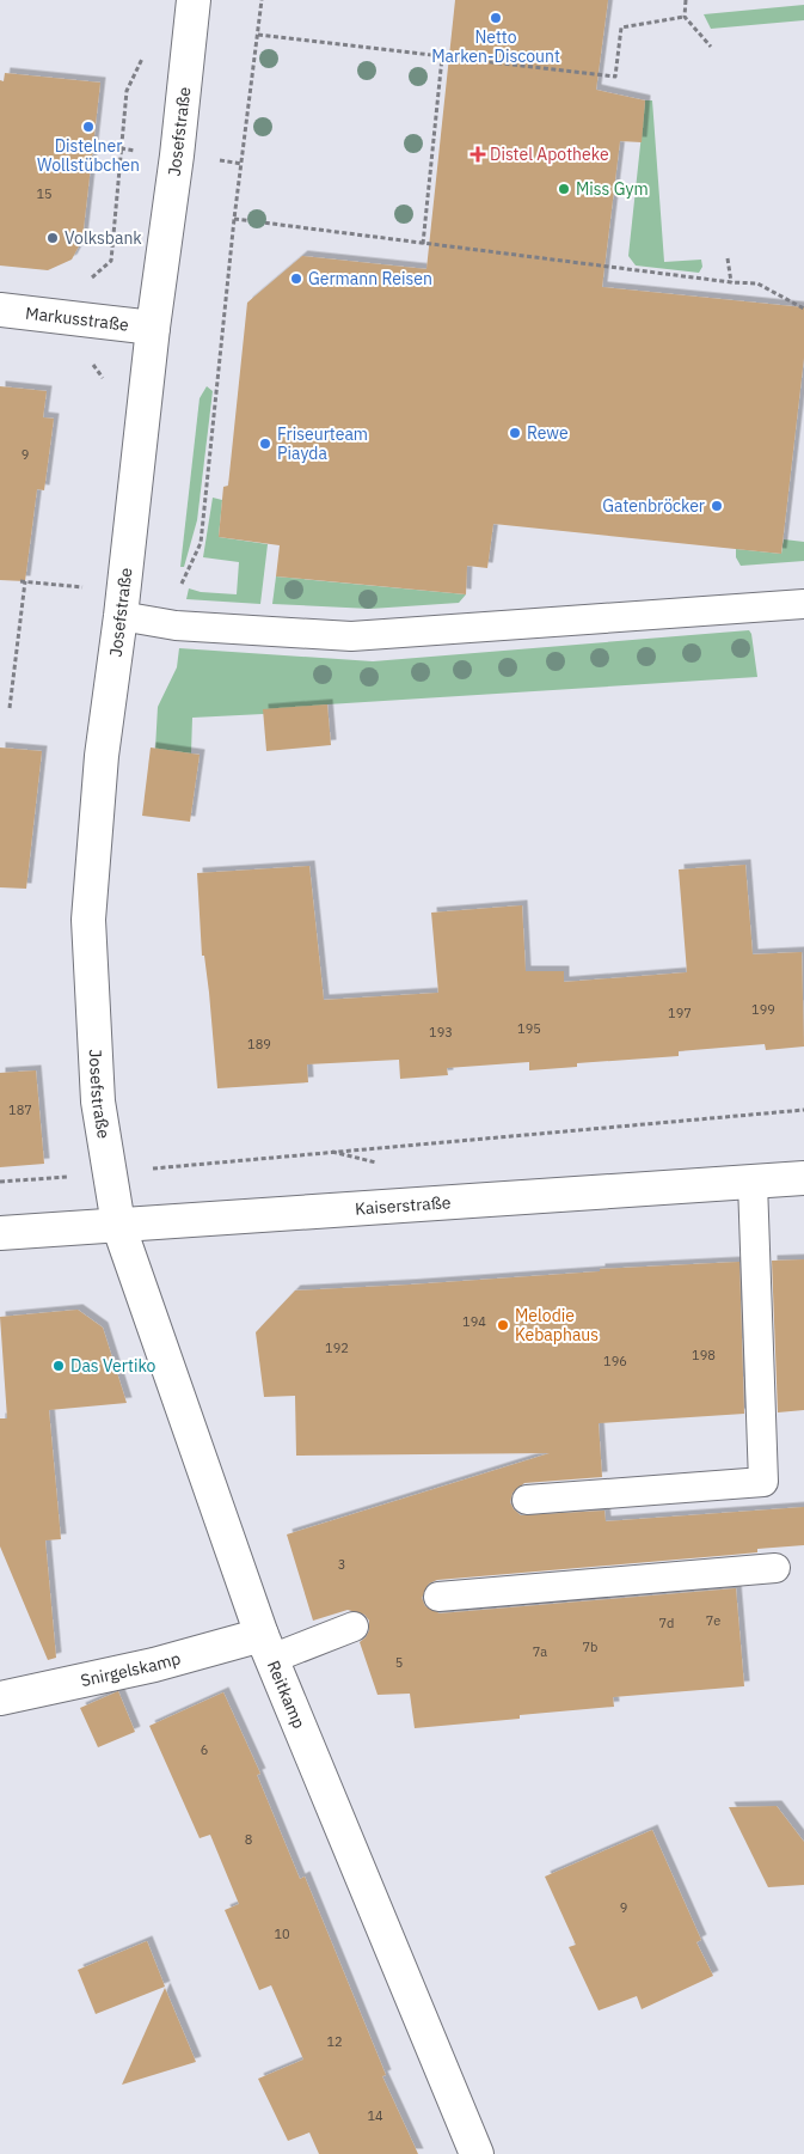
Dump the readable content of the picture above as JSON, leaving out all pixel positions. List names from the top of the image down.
{
  "streets": {
    "street": [
      "Josefstraße",
      "Markusstraße",
      "Kaiserstraße",
      "Snirgelskamp",
      "Reitkamp"
    ]
  },
  "crossings": [
    ["Josefstraße", "Markusstraße"],
    ["Josefstraße", "Kaiserstraße"],
    ["Josefstraße", "Reitkamp"],
    ["Kaiserstraße", "Reitkamp"],
    ["Snirgelskamp", "Reitkamp"]
  ],
  "places": {
    "other": [
      "Netto Marken-Discount",
      "Distelner Wollstübchen",
      "Miss Gym",
      "Volksbank",
      "Germann Reisen",
      "Rewe",
      "Friseurteam Piayda",
      "Gatenbröcker",
      "Melodie Kebaphaus",
      "Das Vertiko"
    ],
    "health": ["Distel Apotheke"]
  },
  "house_numbers": [
    "15",
    "9",
    "199",
    "197",
    "195",
    "193",
    "189",
    "187",
    "194",
    "192",
    "198",
    "196",
    "3",
    "7e",
    "7d",
    "7b",
    "7a",
    "5",
    "6",
    "8",
    "9",
    "10",
    "12",
    "14"
  ]
}
